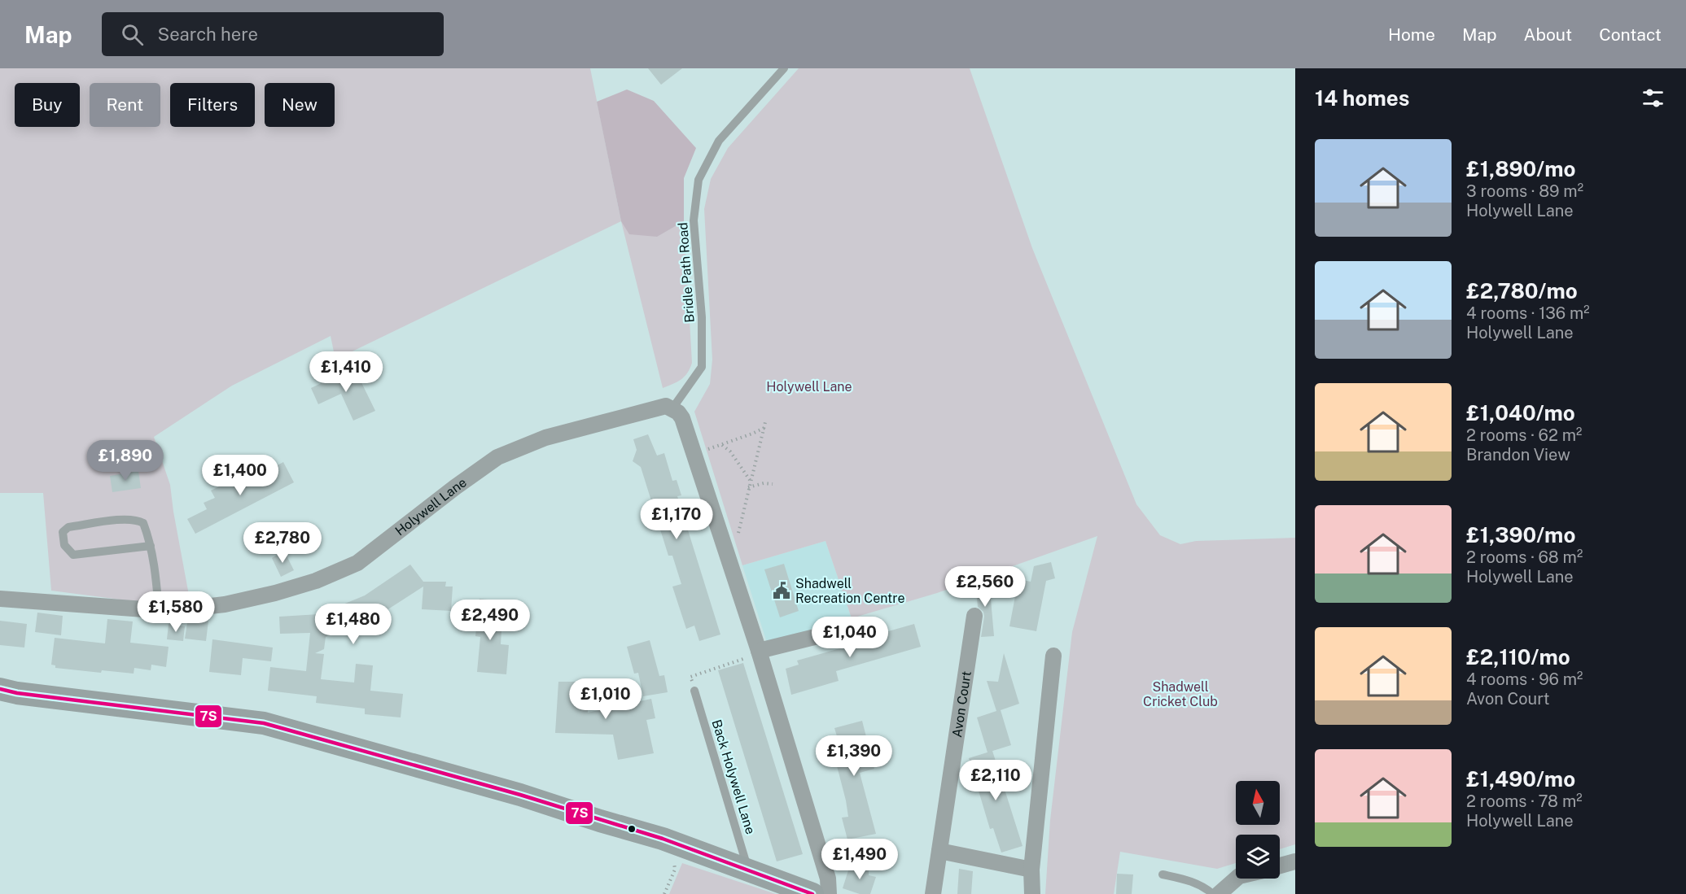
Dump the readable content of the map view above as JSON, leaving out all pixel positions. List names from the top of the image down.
{
  "streets": {
    "street": ["Holywell Lane", "Avon Court"],
    "lane": ["Bridle Path Road", "Back Holywell Lane"]
  },
  "crossings": [
    ["Bridle Path Road", "Holywell Lane"]
  ],
  "parks": ["Holywell Lane", "Shadwell Cricket Club"],
  "places": {
    "public building": ["Shadwell Recreation Centre"]
  },
  "lines": ["transit line 7S"],
  "north": "top",
  "page": {
    "header": "Map",
    "search": "Search here",
    "nav": [
      "Home",
      "Map",
      "About",
      "Contact"
    ],
    "heading": "14 homes",
    "chip": [
      "Buy",
      "Rent",
      "Filters",
      "New"
    ],
    "list": [
      {
        "name": "£1,890/mo",
        "note": "3 rooms · 89 m² · Holywell Lane"
      },
      {
        "name": "£2,780/mo",
        "note": "4 rooms · 136 m² · Holywell Lane"
      },
      {
        "name": "£1,040/mo",
        "note": "2 rooms · 62 m² · Brandon View"
      },
      {
        "name": "£1,390/mo",
        "note": "2 rooms · 68 m² · Holywell Lane"
      },
      {
        "name": "£2,110/mo",
        "note": "4 rooms · 96 m² · Avon Court"
      },
      {
        "name": "£1,490/mo",
        "note": "2 rooms · 78 m² · Holywell Lane"
      }
    ],
    "price": [
      "£1,410",
      "£1,890",
      "£1,400",
      "£1,170",
      "£2,780",
      "£2,560",
      "£1,580",
      "£2,490",
      "£1,480",
      "£1,040",
      "£1,010",
      "£1,390",
      "£2,110",
      "£1,490"
    ]
  }
}
